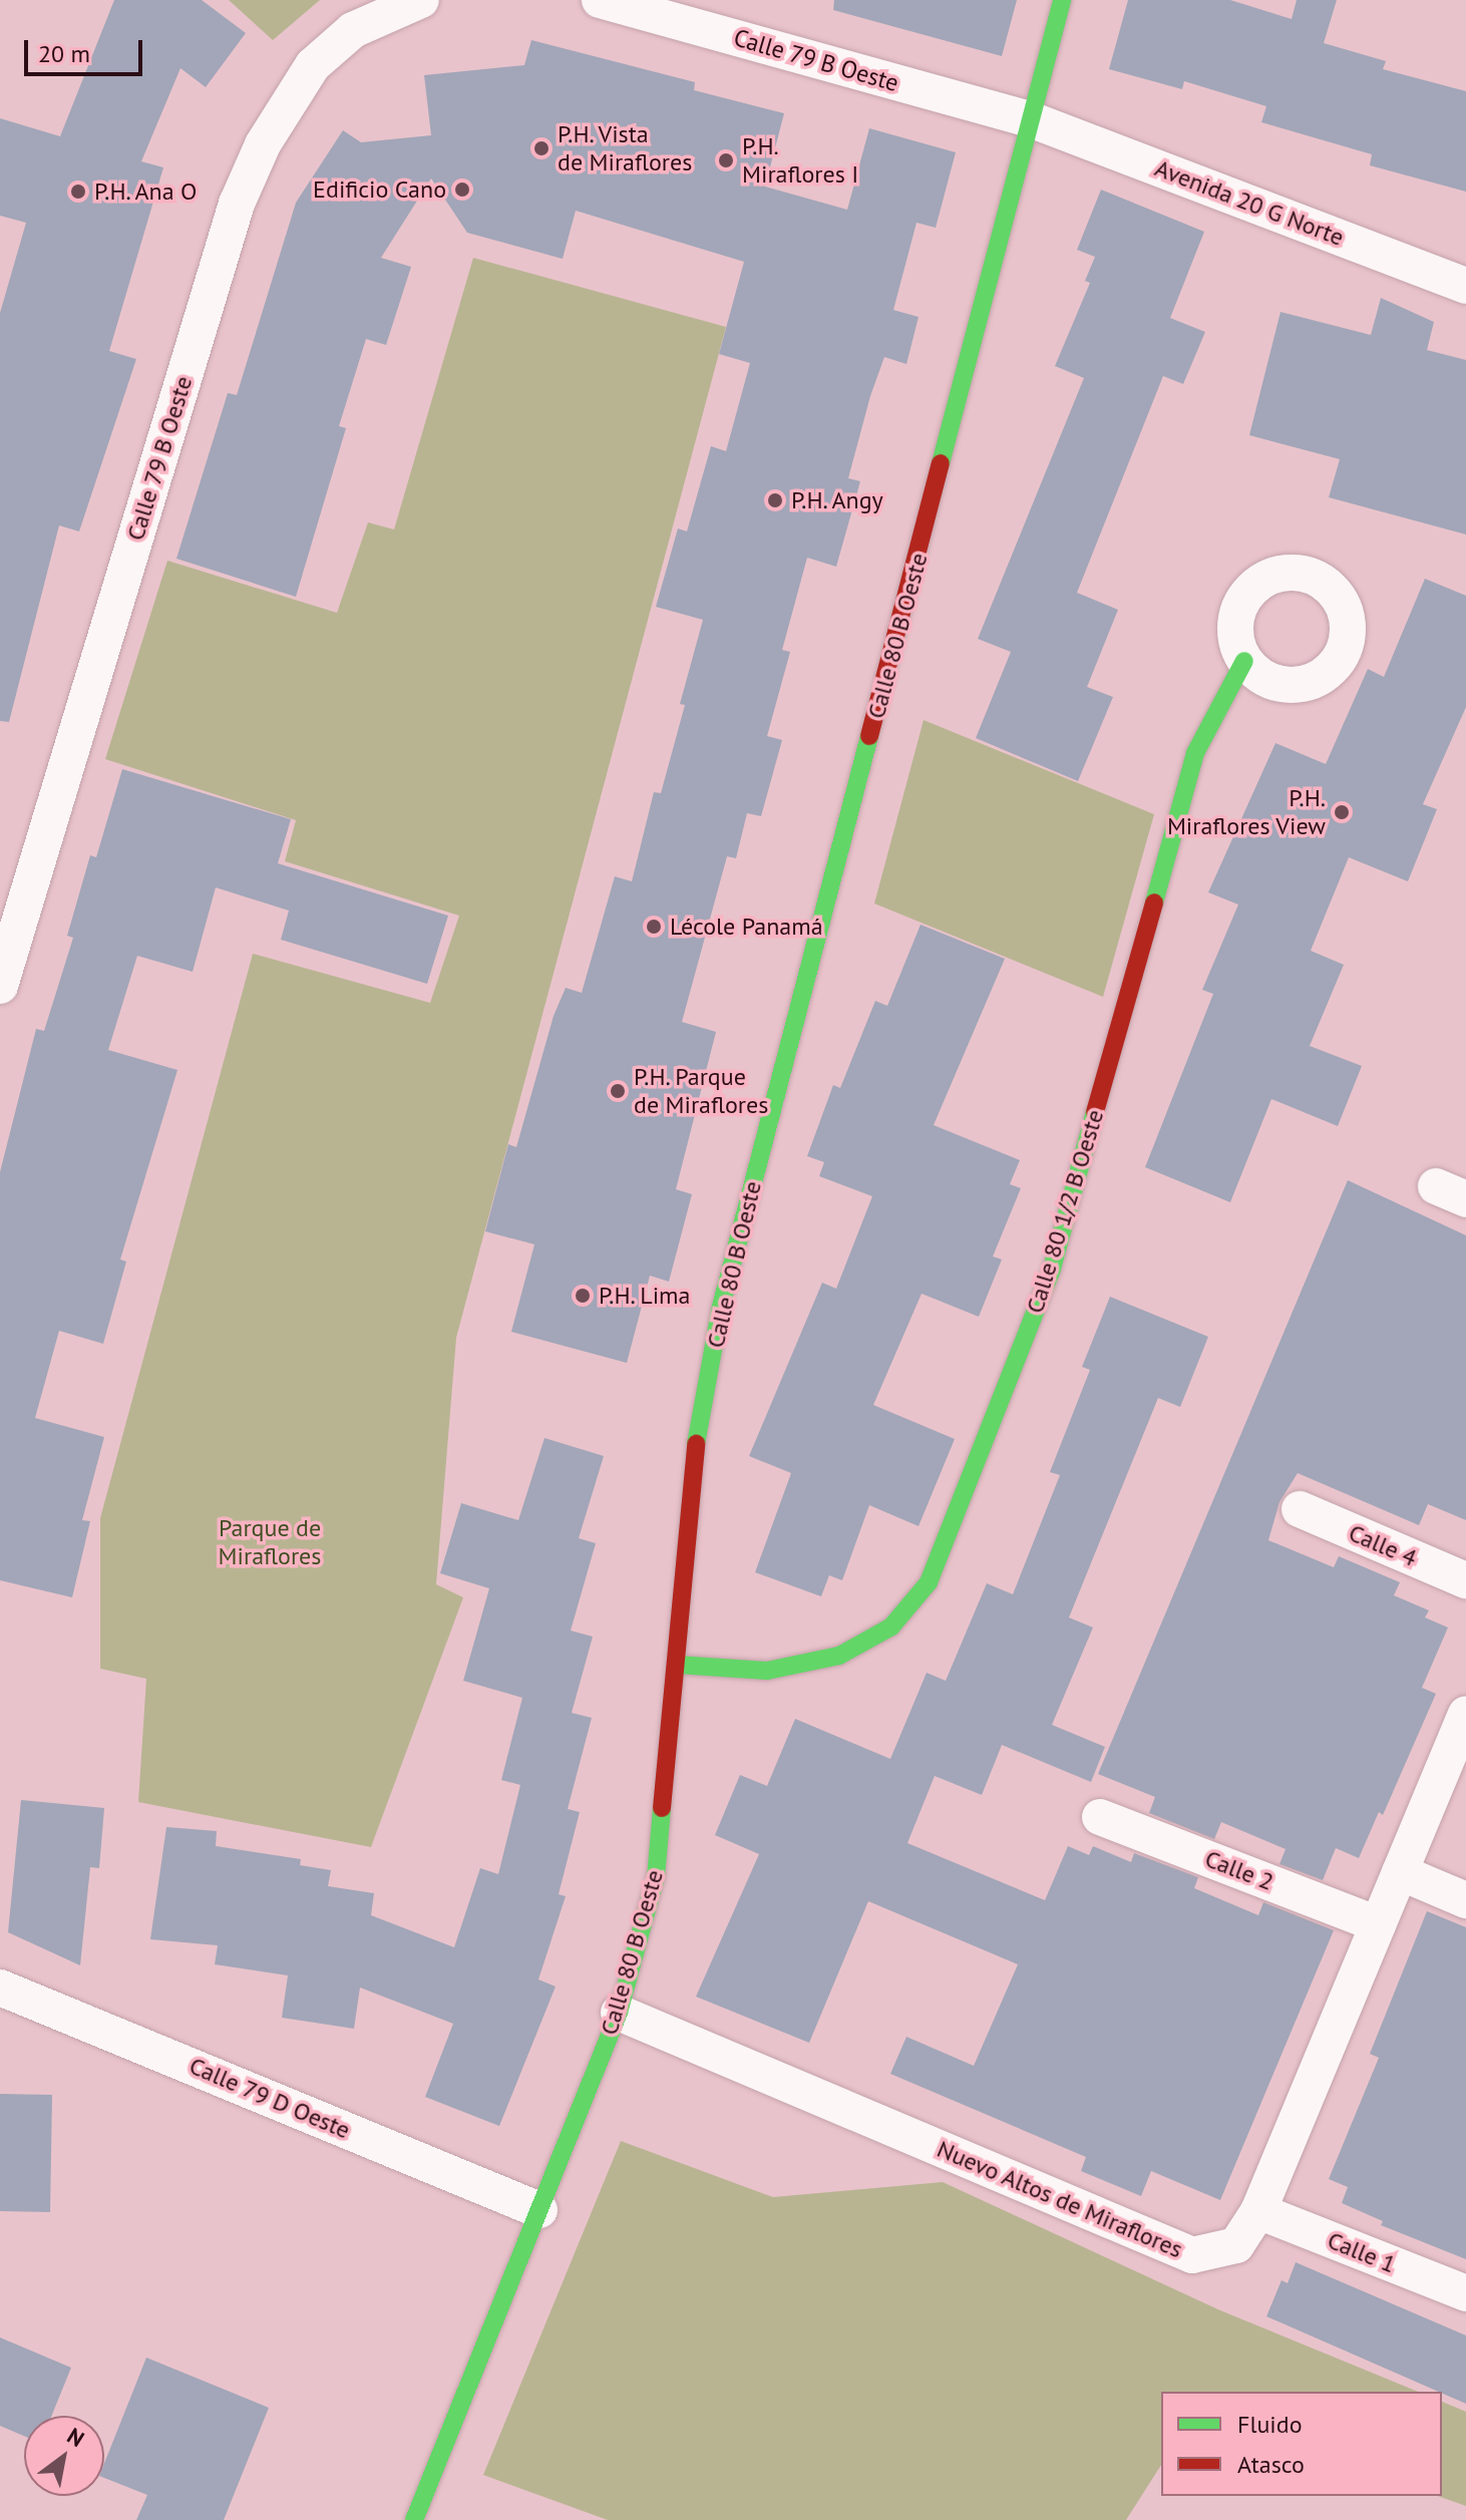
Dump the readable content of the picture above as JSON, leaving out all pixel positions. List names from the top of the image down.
{
  "streets": {
    "street": [
      "Calle 79 B Oeste",
      "Avenida 20 G Norte",
      "Calle 80 B Oeste",
      "Calle 80 1/2 B Oeste",
      "Calle 4",
      "Calle 2",
      "Calle 79 D Oeste",
      "Nuevo Altos de Miraflores",
      "Calle 1"
    ]
  },
  "crossings": [
    ["Calle 79 B Oeste", "Avenida 20 G Norte"],
    ["Calle 79 B Oeste", "Calle 80 B Oeste"],
    ["Avenida 20 G Norte", "Calle 80 B Oeste"],
    ["Calle 80 B Oeste", "Calle 80 1/2 B Oeste"],
    ["Calle 80 B Oeste", "Calle 79 D Oeste"],
    ["Calle 80 B Oeste", "Nuevo Altos de Miraflores"],
    ["Calle 2", "Nuevo Altos de Miraflores"],
    ["Nuevo Altos de Miraflores", "Calle 1"]
  ],
  "parks": ["Parque de Miraflores"],
  "places": [
    "P.H. Vista de Miraflores",
    "P.H. Miraflores I",
    "Edificio Cano",
    "P.H. Ana O",
    "P.H. Angy",
    "P.H. Miraflores View",
    "Lécole Panamá",
    "P.H. Parque de Miraflores",
    "P.H. Lima"
  ],
  "legend": ["Fluido", "Atasco"],
  "scale_bar": "20 m",
  "north": "top right"
}
